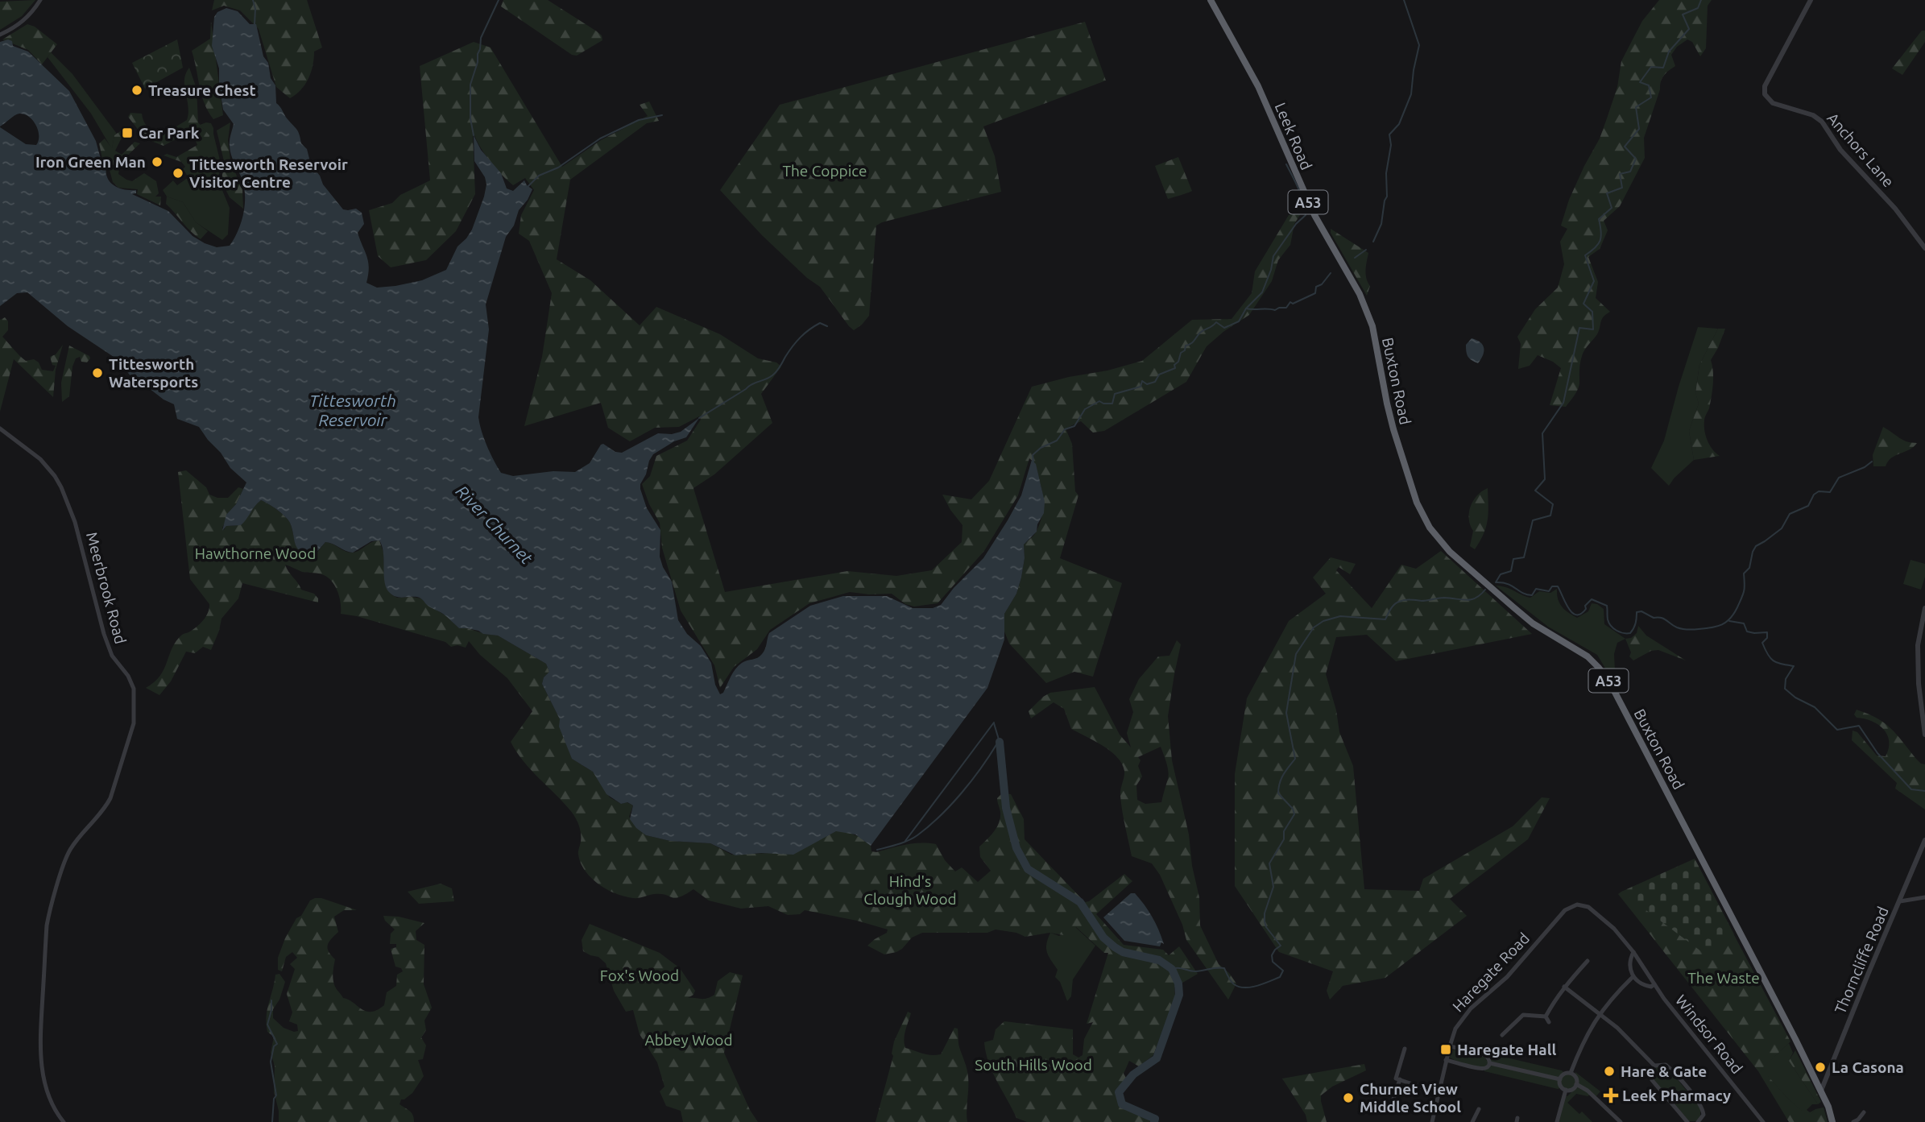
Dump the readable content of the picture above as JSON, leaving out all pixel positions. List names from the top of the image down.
{
  "streets": {
    "highway": ["Leek Road", "A53", "Buxton Road"],
    "street": [
      "Anchors Lane",
      "Meerbrook Road",
      "Thorncliffe Road",
      "Haregate Road",
      "Windsor Road"
    ]
  },
  "crossings": [
    ["Leek Road", "Buxton Road"],
    ["Buxton Road", "Thorncliffe Road"],
    ["Haregate Road", "Windsor Road"]
  ],
  "water": ["Tittesworth Reservoir", "River Churnet"],
  "parks": [
    "The Coppice",
    "Hawthorne Wood",
    "Hind's Clough Wood",
    "Fox's Wood",
    "The Waste",
    "Abbey Wood",
    "South Hills Wood"
  ],
  "places": {
    "other": [
      "Treasure Chest",
      "Iron Green Man",
      "Tittesworth Reservoir Visitor Centre",
      "Tittesworth Watersports",
      "La Casona",
      "Hare & Gate",
      "Churnet View Middle School"
    ],
    "transit": ["Car Park", "Haregate Hall"],
    "health": ["Leek Pharmacy"]
  }
}
